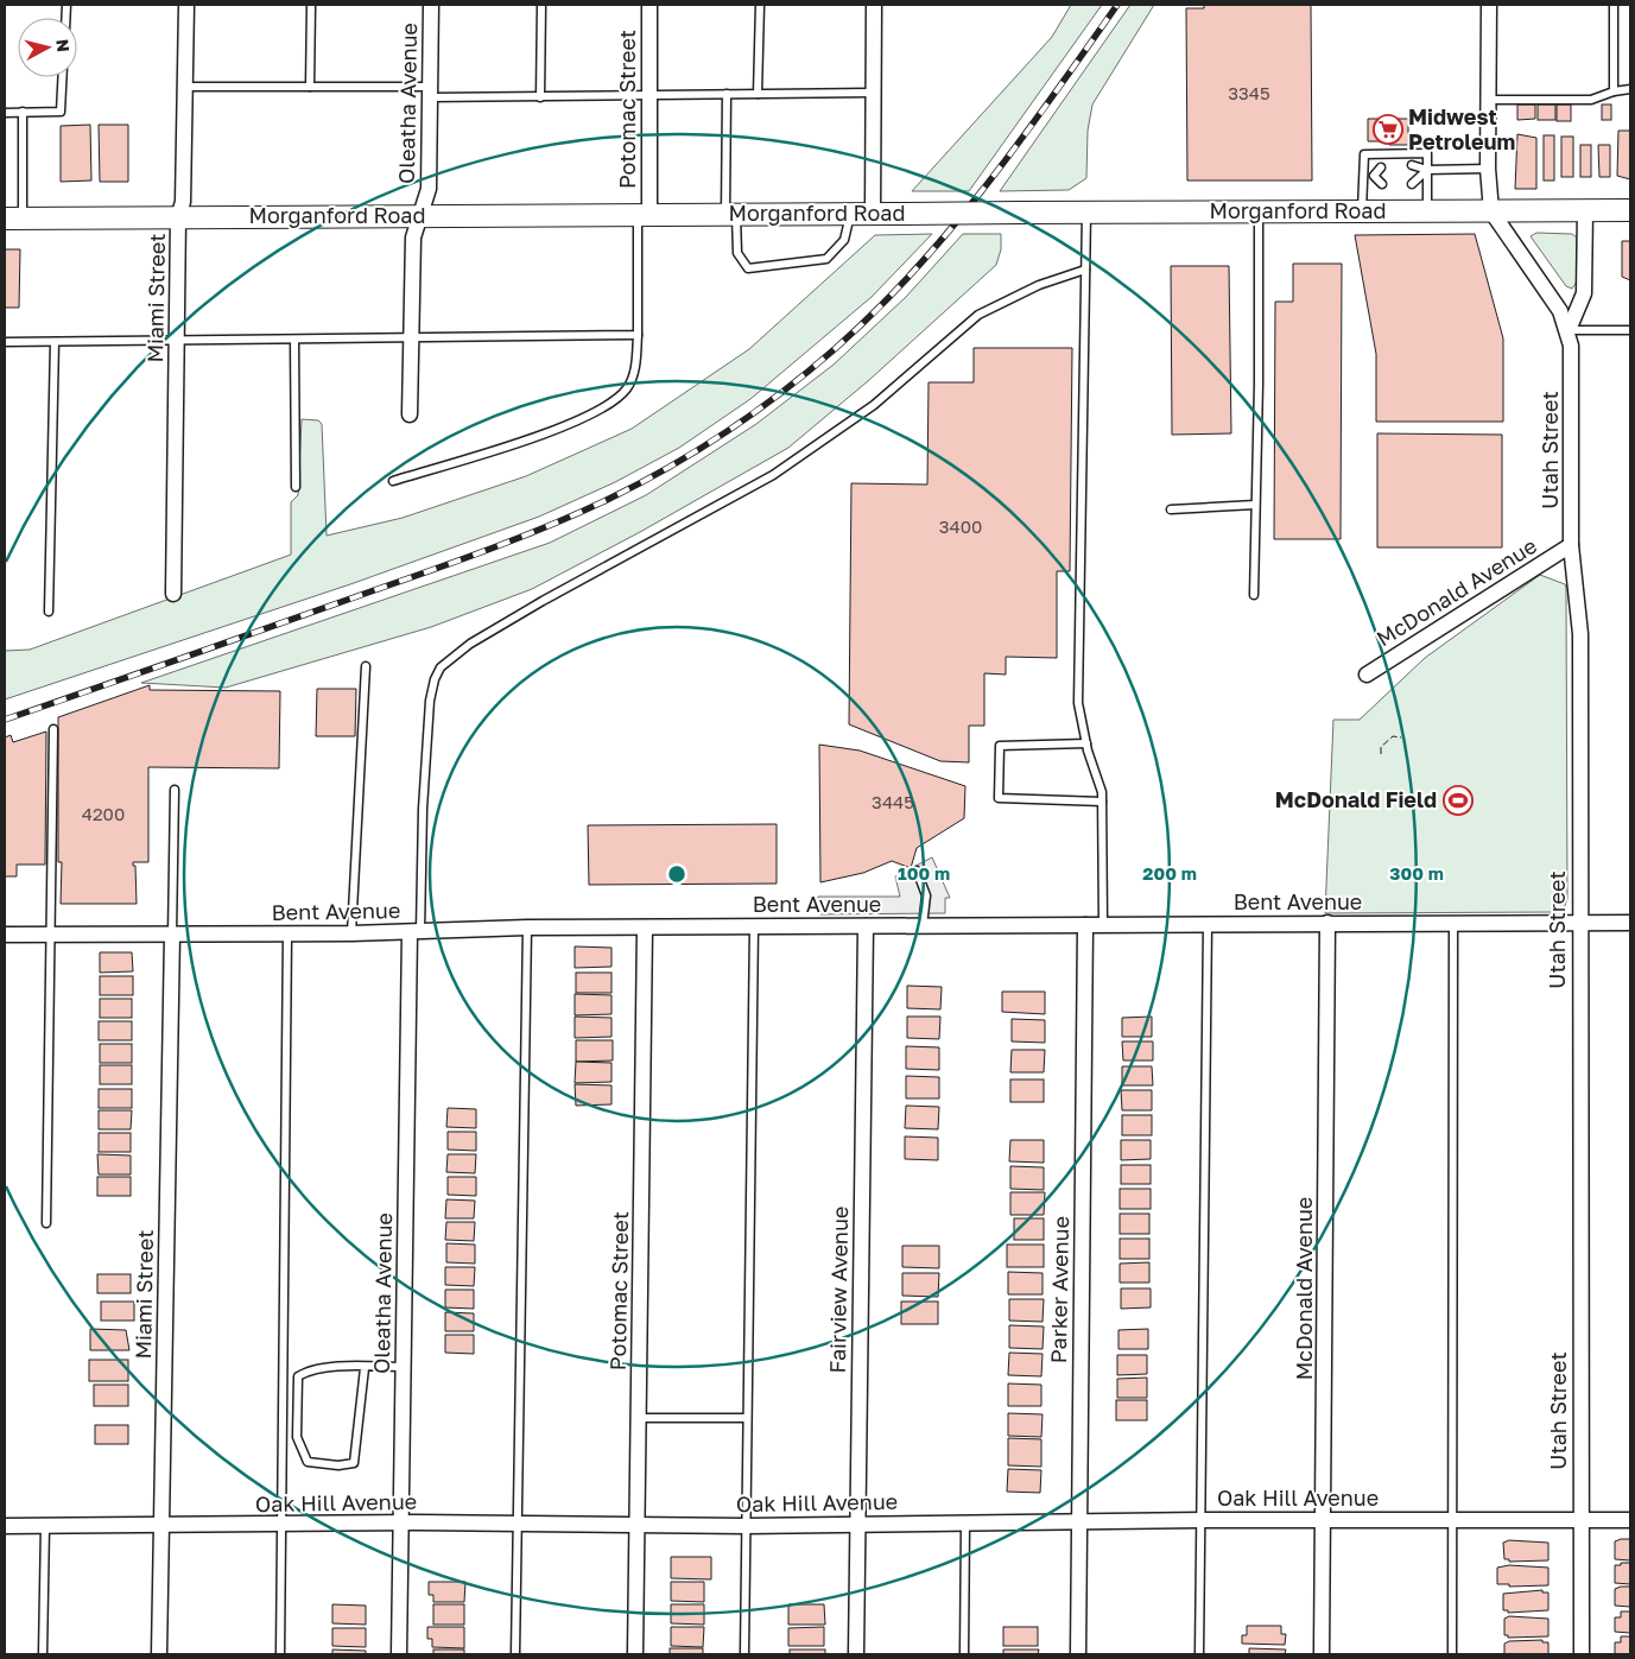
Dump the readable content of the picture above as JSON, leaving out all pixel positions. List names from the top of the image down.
{
  "streets": {
    "street": [
      "Oleatha Avenue",
      "Potomac Street",
      "Morganford Road",
      "Miami Street",
      "Utah Street",
      "McDonald Avenue",
      "Bent Avenue",
      "Fairview Avenue",
      "Parker Avenue",
      "Oak Hill Avenue"
    ]
  },
  "crossings": [
    ["Oleatha Avenue", "Morganford Road"],
    ["Oleatha Avenue", "Bent Avenue"],
    ["Oleatha Avenue", "Oak Hill Avenue"],
    ["Potomac Street", "Morganford Road"],
    ["Potomac Street", "Bent Avenue"],
    ["Potomac Street", "Oak Hill Avenue"],
    ["Morganford Road", "Miami Street"],
    ["Morganford Road", "Utah Street"],
    ["Miami Street", "Bent Avenue"],
    ["Miami Street", "Oak Hill Avenue"],
    ["Utah Street", "McDonald Avenue"],
    ["Utah Street", "Bent Avenue"],
    ["Utah Street", "Oak Hill Avenue"],
    ["McDonald Avenue", "Bent Avenue"],
    ["McDonald Avenue", "Oak Hill Avenue"],
    ["Bent Avenue", "Fairview Avenue"],
    ["Bent Avenue", "Parker Avenue"],
    ["Fairview Avenue", "Oak Hill Avenue"],
    ["Parker Avenue", "Oak Hill Avenue"]
  ],
  "places": {
    "supermarket": ["Midwest Petroleum"],
    "sports": ["McDonald Field"]
  },
  "house_numbers": [
    "3345",
    "3400",
    "3445",
    "4200"
  ],
  "north": "right",
  "rings": ["100 m", "200 m", "300 m"]
}
